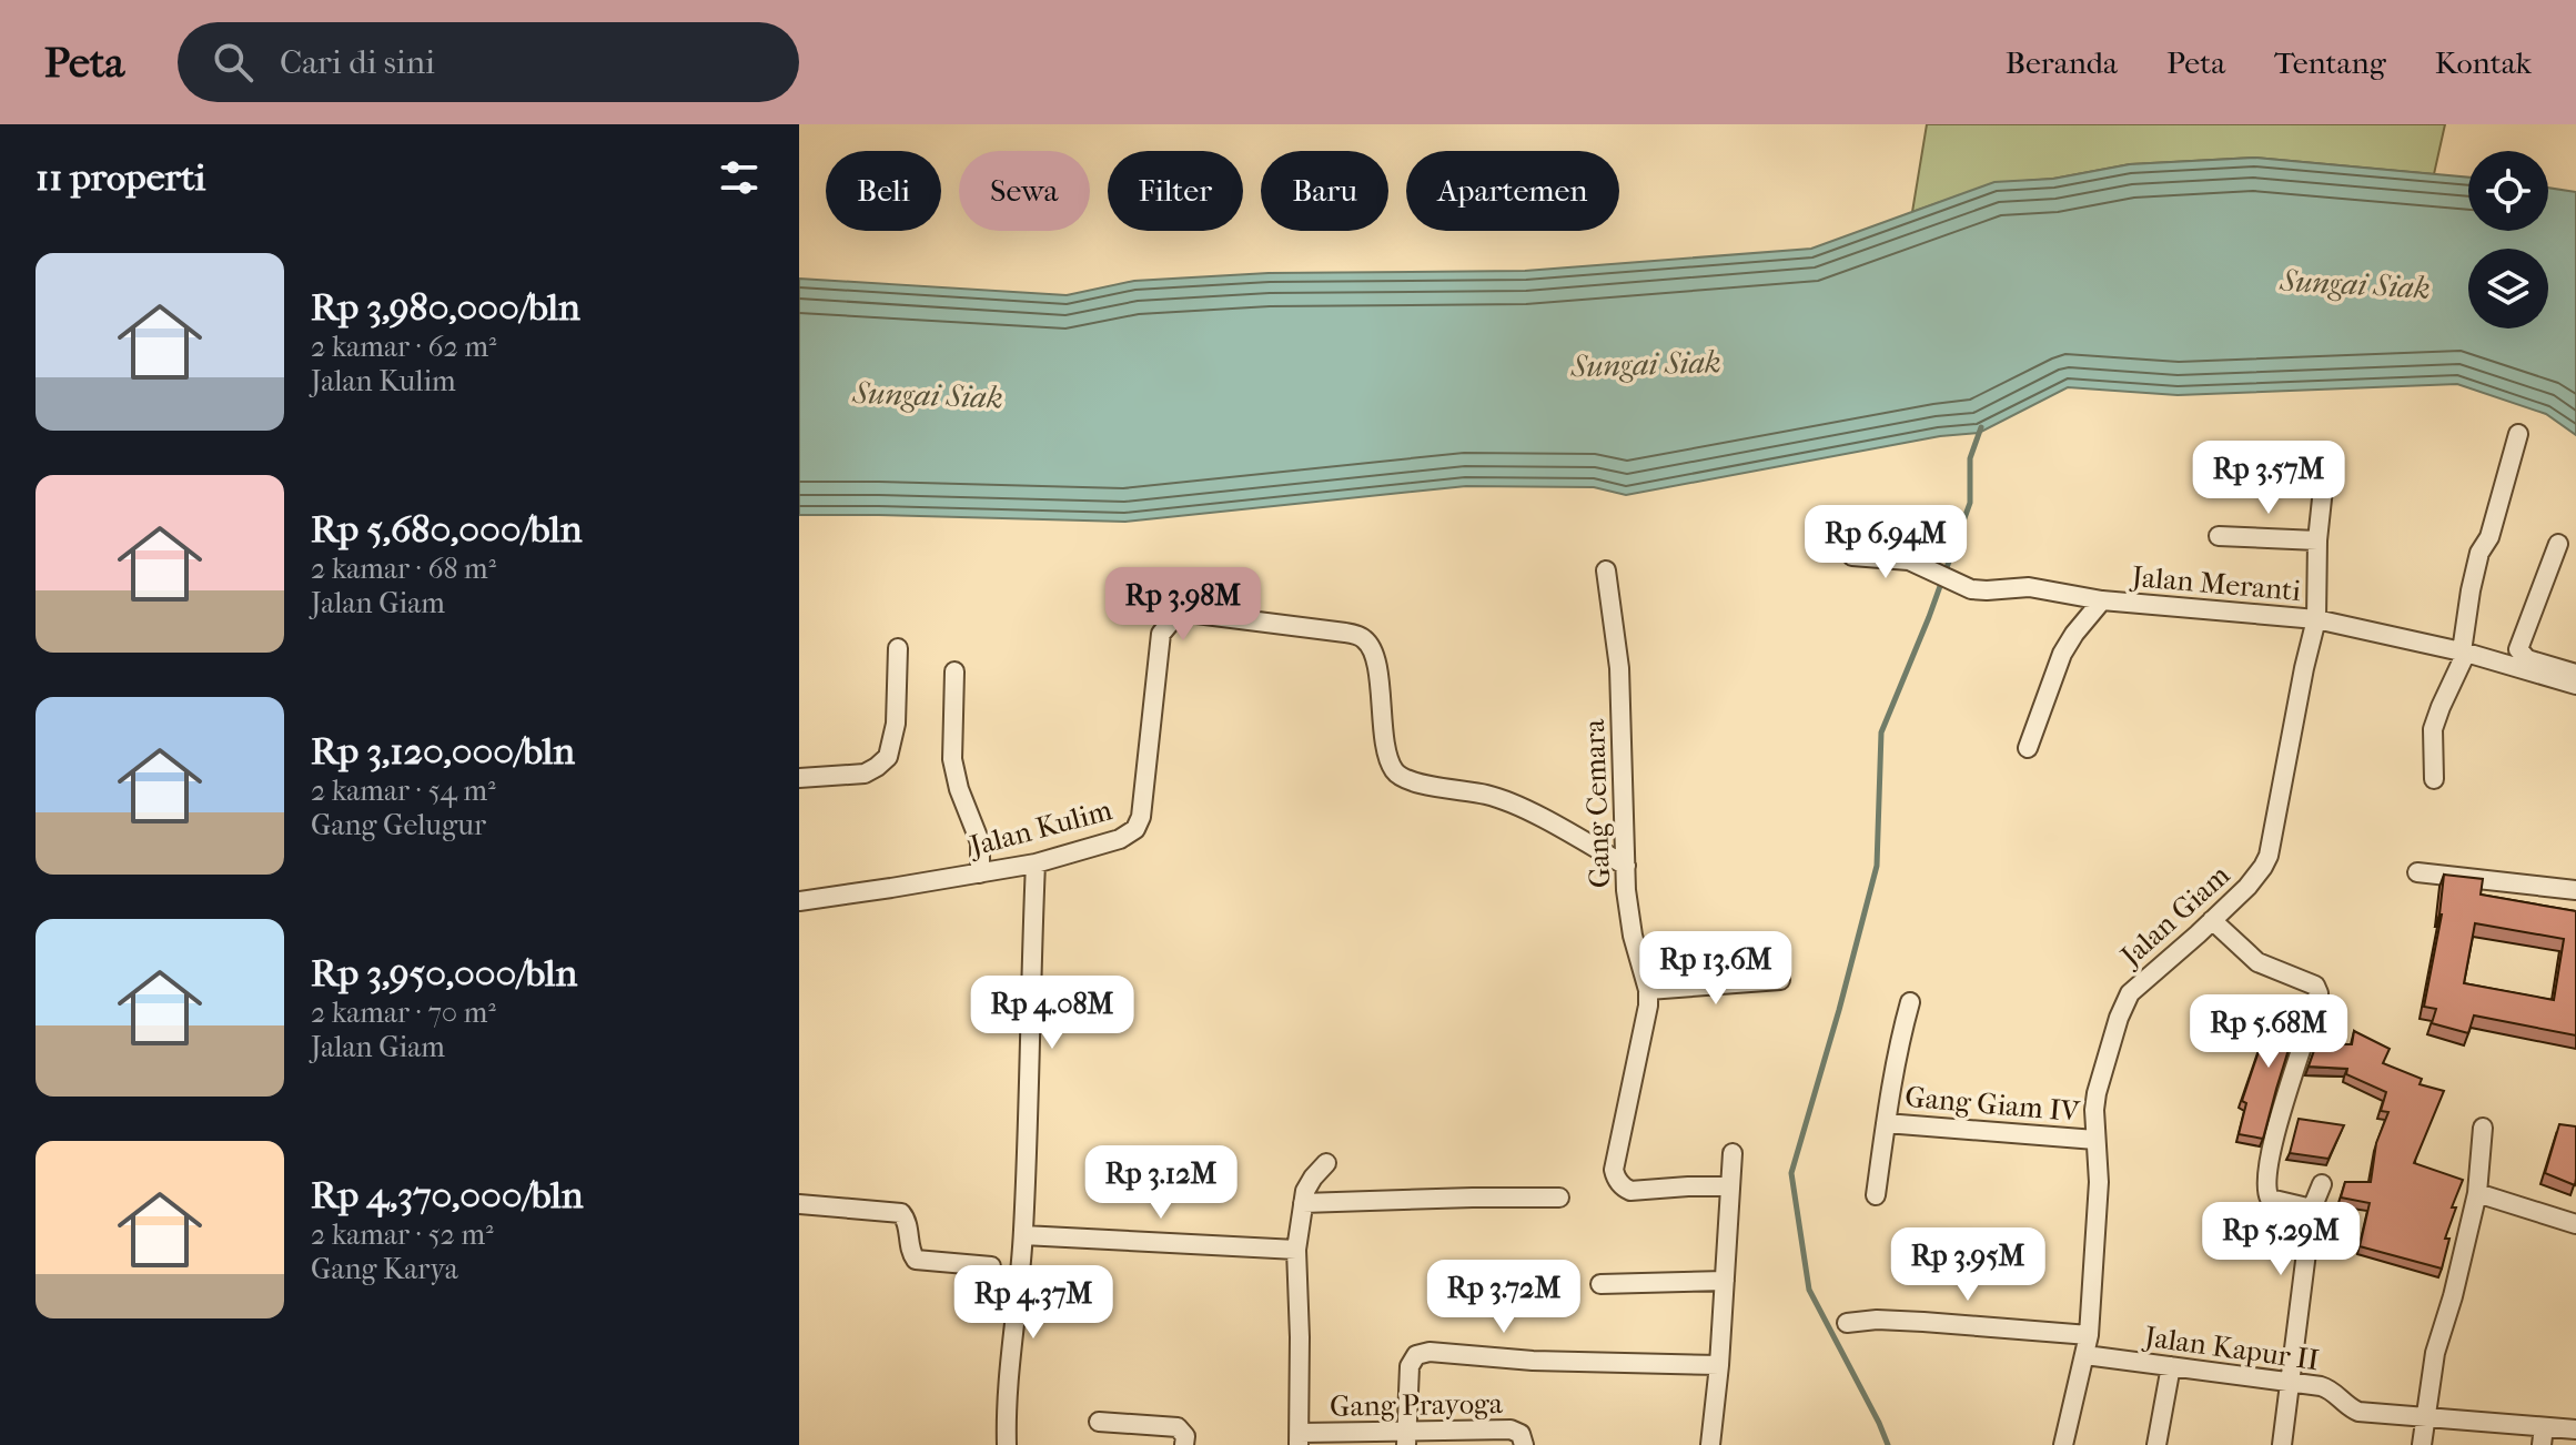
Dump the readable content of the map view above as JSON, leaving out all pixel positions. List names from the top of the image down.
{
  "streets": {
    "street": [
      "Jalan Meranti",
      "Gang Cemara",
      "Jalan Kulim",
      "Jalan Giam",
      "Gang Giam IV",
      "Jalan Kapur II",
      "Gang Prayoga"
    ]
  },
  "crossings": [
    ["Jalan Meranti", "Jalan Giam"],
    ["Gang Cemara", "Jalan Kulim"],
    ["Jalan Giam", "Gang Giam IV"],
    ["Jalan Giam", "Jalan Kapur II"]
  ],
  "water": ["Sungai Siak"],
  "page": {
    "header": "Peta",
    "search": "Cari di sini",
    "nav": [
      "Beranda",
      "Peta",
      "Tentang",
      "Kontak"
    ],
    "heading": "11 properti",
    "chip": [
      "Beli",
      "Sewa",
      "Filter",
      "Baru",
      "Apartemen"
    ],
    "list": [
      {
        "name": "Rp 3,980,000/bln",
        "note": "2 kamar · 62 m² · Jalan Kulim"
      },
      {
        "name": "Rp 5,680,000/bln",
        "note": "2 kamar · 68 m² · Jalan Giam"
      },
      {
        "name": "Rp 3,120,000/bln",
        "note": "2 kamar · 54 m² · Gang Gelugur"
      },
      {
        "name": "Rp 3,950,000/bln",
        "note": "2 kamar · 70 m² · Jalan Giam"
      },
      {
        "name": "Rp 4,370,000/bln",
        "note": "2 kamar · 52 m² · Gang Karya"
      }
    ],
    "price": [
      "Rp 3.57M",
      "Rp 6.94M",
      "Rp 3.98M",
      "Rp 13.6M",
      "Rp 4.08M",
      "Rp 5.68M",
      "Rp 3.12M",
      "Rp 5.29M",
      "Rp 3.95M",
      "Rp 3.72M",
      "Rp 4.37M"
    ]
  }
}
